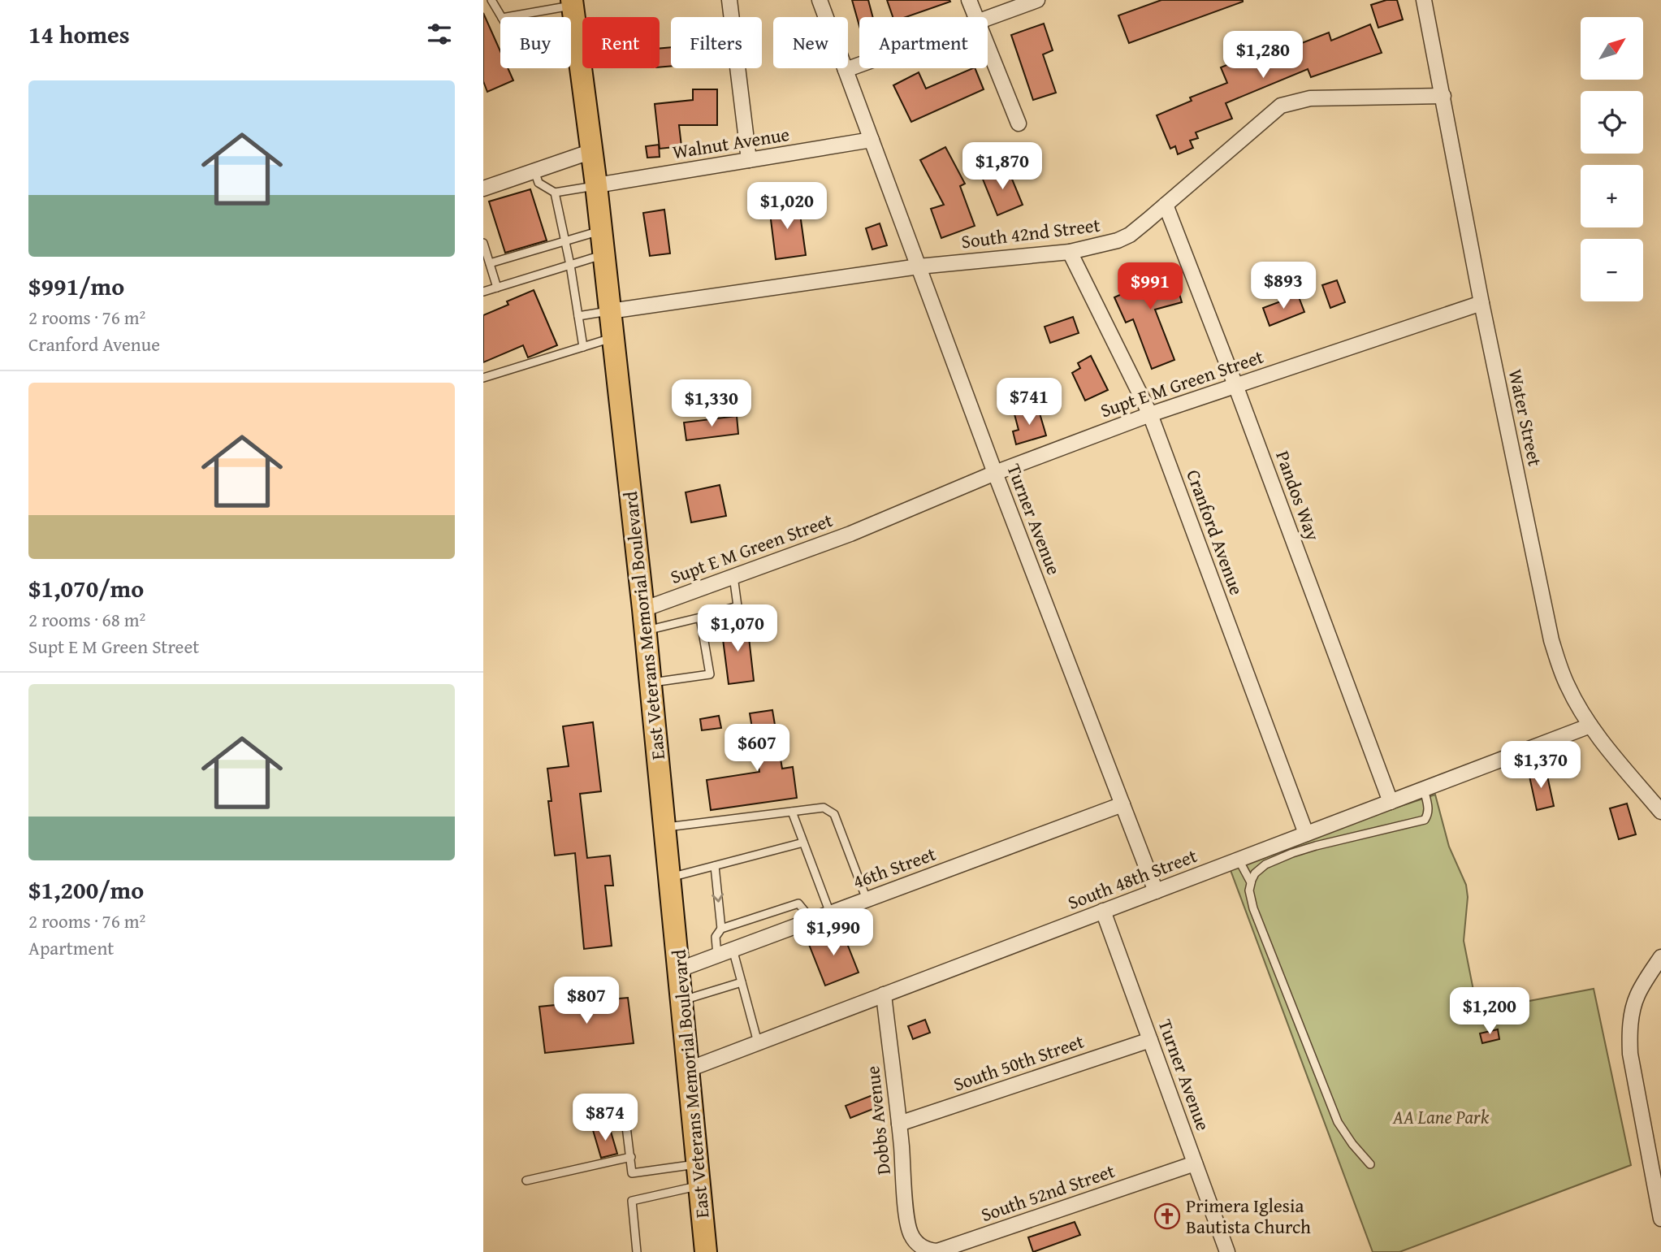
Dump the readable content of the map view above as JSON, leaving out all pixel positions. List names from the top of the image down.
{
  "streets": {
    "main road": ["East Veterans Memorial Boulevard"],
    "street": [
      "Walnut Avenue",
      "South 42nd Street",
      "Supt E M Green Street",
      "Water Street",
      "Pandos Way",
      "Turner Avenue",
      "Cranford Avenue",
      "46th Street",
      "South 48th Street",
      "South 50th Street",
      "Dobbs Avenue",
      "South 52nd Street"
    ]
  },
  "crossings": [
    ["Walnut Avenue", "Turner Avenue"],
    ["Walnut Avenue", "East Veterans Memorial Boulevard"],
    ["South 42nd Street", "Water Street"],
    ["South 42nd Street", "Pandos Way"],
    ["South 42nd Street", "Turner Avenue"],
    ["South 42nd Street", "Cranford Avenue"],
    ["South 42nd Street", "East Veterans Memorial Boulevard"],
    ["Supt E M Green Street", "Water Street"],
    ["Supt E M Green Street", "Pandos Way"],
    ["Supt E M Green Street", "Turner Avenue"],
    ["Supt E M Green Street", "Cranford Avenue"],
    ["Supt E M Green Street", "East Veterans Memorial Boulevard"],
    ["Water Street", "South 48th Street"],
    ["Pandos Way", "South 48th Street"],
    ["Turner Avenue", "46th Street"],
    ["Turner Avenue", "South 48th Street"],
    ["Turner Avenue", "South 50th Street"],
    ["Turner Avenue", "South 52nd Street"],
    ["Cranford Avenue", "South 48th Street"],
    ["East Veterans Memorial Boulevard", "46th Street"],
    ["East Veterans Memorial Boulevard", "South 48th Street"],
    ["South 48th Street", "Dobbs Avenue"],
    ["South 50th Street", "Dobbs Avenue"],
    ["Dobbs Avenue", "South 52nd Street"]
  ],
  "parks": ["AA Lane Park"],
  "places": {
    "church": ["Primera Iglesia Bautista Church"]
  },
  "north": "top right",
  "page": {
    "heading": "14 homes",
    "map_buttons": ["+", "−"],
    "chip": [
      "Buy",
      "Rent",
      "Filters",
      "New",
      "Apartment"
    ],
    "price": [
      "$1,280",
      "$1,870",
      "$1,020",
      "$893",
      "$991",
      "$741",
      "$1,330",
      "$1,070",
      "$607",
      "$1,370",
      "$1,990",
      "$807",
      "$1,200",
      "$874"
    ],
    "list": [
      {
        "name": "$991/mo",
        "note": "2 rooms · 76 m² · Cranford Avenue"
      },
      {
        "name": "$1,070/mo",
        "note": "2 rooms · 68 m² · Supt E M Green Street"
      },
      {
        "name": "$1,200/mo",
        "note": "2 rooms · 76 m² · Apartment"
      }
    ]
  }
}
